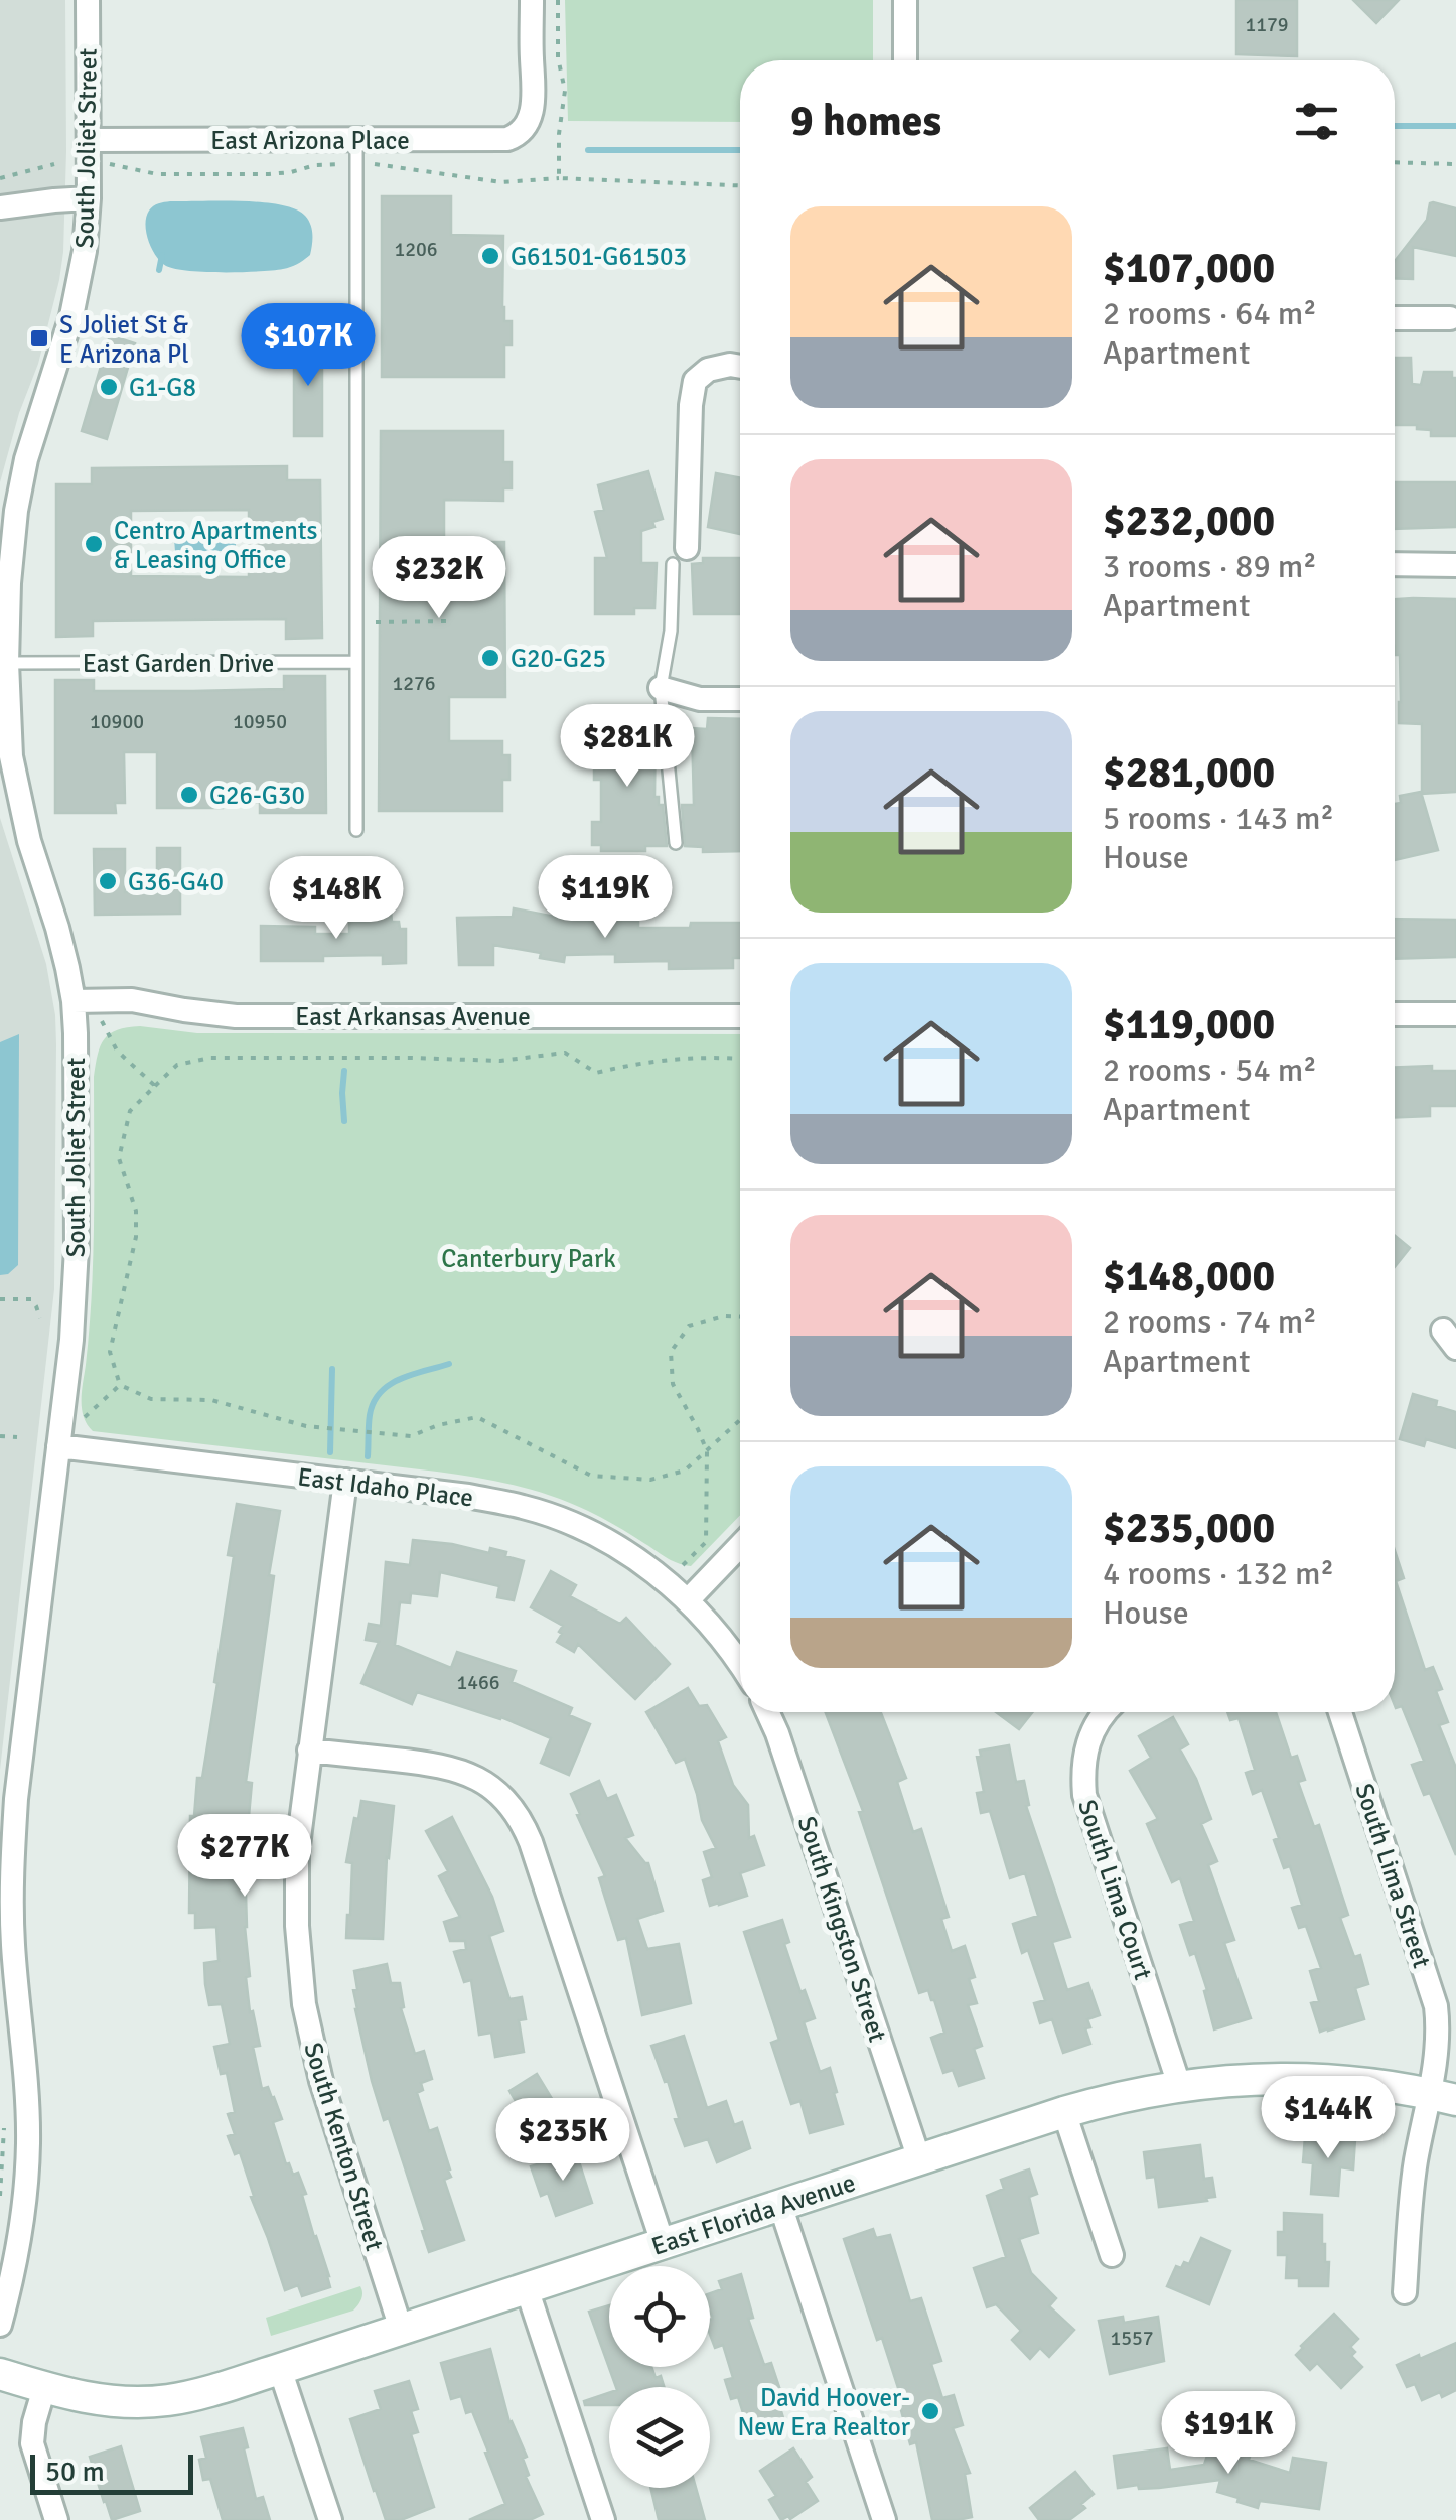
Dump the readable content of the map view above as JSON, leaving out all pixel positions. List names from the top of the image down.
{
  "streets": {
    "street": [
      "East Arizona Place",
      "South Joliet Street",
      "East Arkansas Avenue",
      "East Idaho Place",
      "South Lima Street",
      "South Lima Court",
      "South Kingston Street",
      "South Kenton Street",
      "East Florida Avenue"
    ],
    "lane": ["East Garden Drive"]
  },
  "crossings": [
    ["East Arizona Place", "South Joliet Street"],
    ["South Joliet Street", "East Garden Drive"],
    ["South Joliet Street", "East Arkansas Avenue"],
    ["South Joliet Street", "East Idaho Place"],
    ["East Idaho Place", "South Kenton Street"],
    ["South Lima Street", "East Florida Avenue"],
    ["South Lima Court", "East Florida Avenue"],
    ["South Kingston Street", "East Florida Avenue"],
    ["South Kenton Street", "East Florida Avenue"]
  ],
  "parks": ["Canterbury Park"],
  "places": {
    "other": [
      "G61501-G61503",
      "G1-G8",
      "Centro Apartments & Leasing Office",
      "G20-G25",
      "G26-G30",
      "G36-G40",
      "David Hoover- New Era Realtor"
    ],
    "transit": ["S Joliet St & E Arizona Pl"]
  },
  "house_numbers": [
    "1179",
    "1206",
    "1276",
    "10900",
    "10950",
    "1466",
    "1557"
  ],
  "scale_bar": "50 m",
  "page": {
    "heading": "9 homes",
    "list": [
      {
        "name": "$107,000",
        "note": "2 rooms · 64 m² · Apartment"
      },
      {
        "name": "$232,000",
        "note": "3 rooms · 89 m² · Apartment"
      },
      {
        "name": "$281,000",
        "note": "5 rooms · 143 m² · House"
      },
      {
        "name": "$119,000",
        "note": "2 rooms · 54 m² · Apartment"
      },
      {
        "name": "$148,000",
        "note": "2 rooms · 74 m² · Apartment"
      },
      {
        "name": "$235,000",
        "note": "4 rooms · 132 m² · House"
      }
    ],
    "price": [
      "$107K",
      "$232K",
      "$281K",
      "$119K",
      "$148K",
      "$277K",
      "$144K",
      "$235K",
      "$191K"
    ],
    "scale": "50 m"
  }
}
